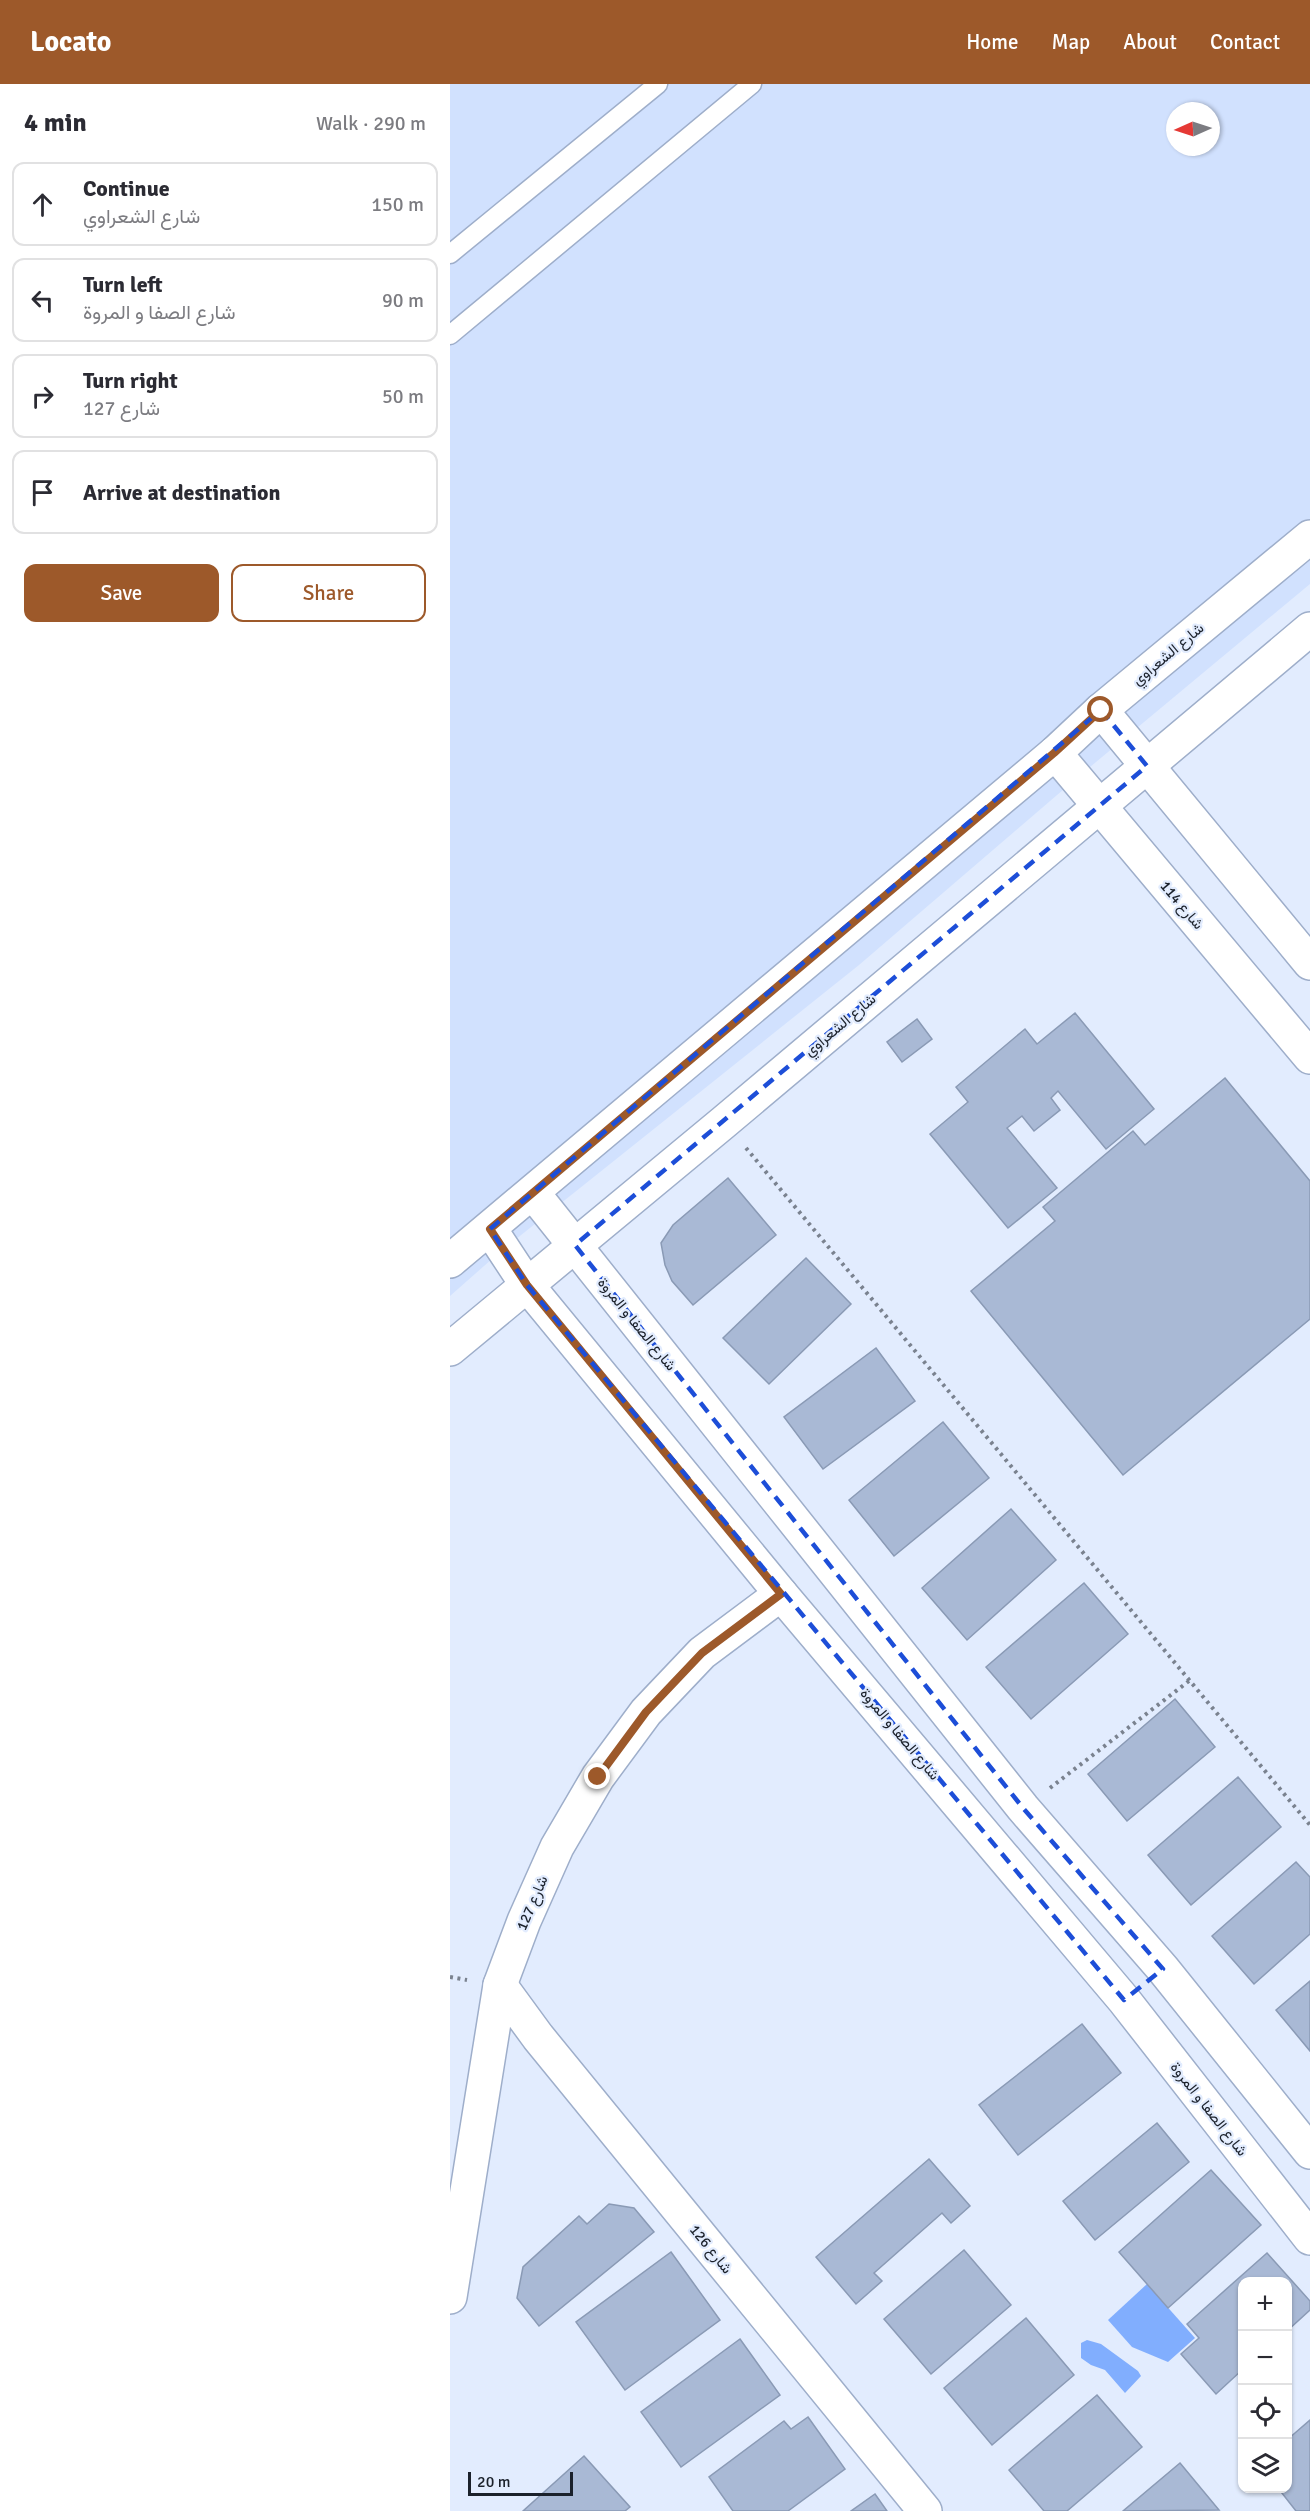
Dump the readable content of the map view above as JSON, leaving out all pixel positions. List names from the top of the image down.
{
  "streets": {
    "street": [
      "شارع الشعراوي",
      "شارع 114",
      "شارع الصفا و المروة",
      "شارع 127",
      "شارع 126"
    ]
  },
  "crossings": [
    ["شارع الشعراوي", "شارع 114"],
    ["شارع الشعراوي", "شارع الصفا و المروة"],
    ["شارع الصفا و المروة", "شارع 127"],
    ["شارع 127", "شارع 126"]
  ],
  "scale_bar": "20 m",
  "north": "left",
  "page": {
    "header": "Locato",
    "nav": [
      "Home",
      "Map",
      "About",
      "Contact"
    ],
    "heading": ["4 min", "Walk · 290 m"],
    "list": [
      ["Continue", "شارع الشعراوي", "150 m"],
      ["Turn left", "شارع الصفا و المروة", "90 m"],
      ["Turn right", "شارع 127", "50 m"],
      "Arrive at destination"
    ],
    "buttons": ["Save", "Share"],
    "map_buttons": ["+", "−"],
    "scale": "20 m"
  }
}
